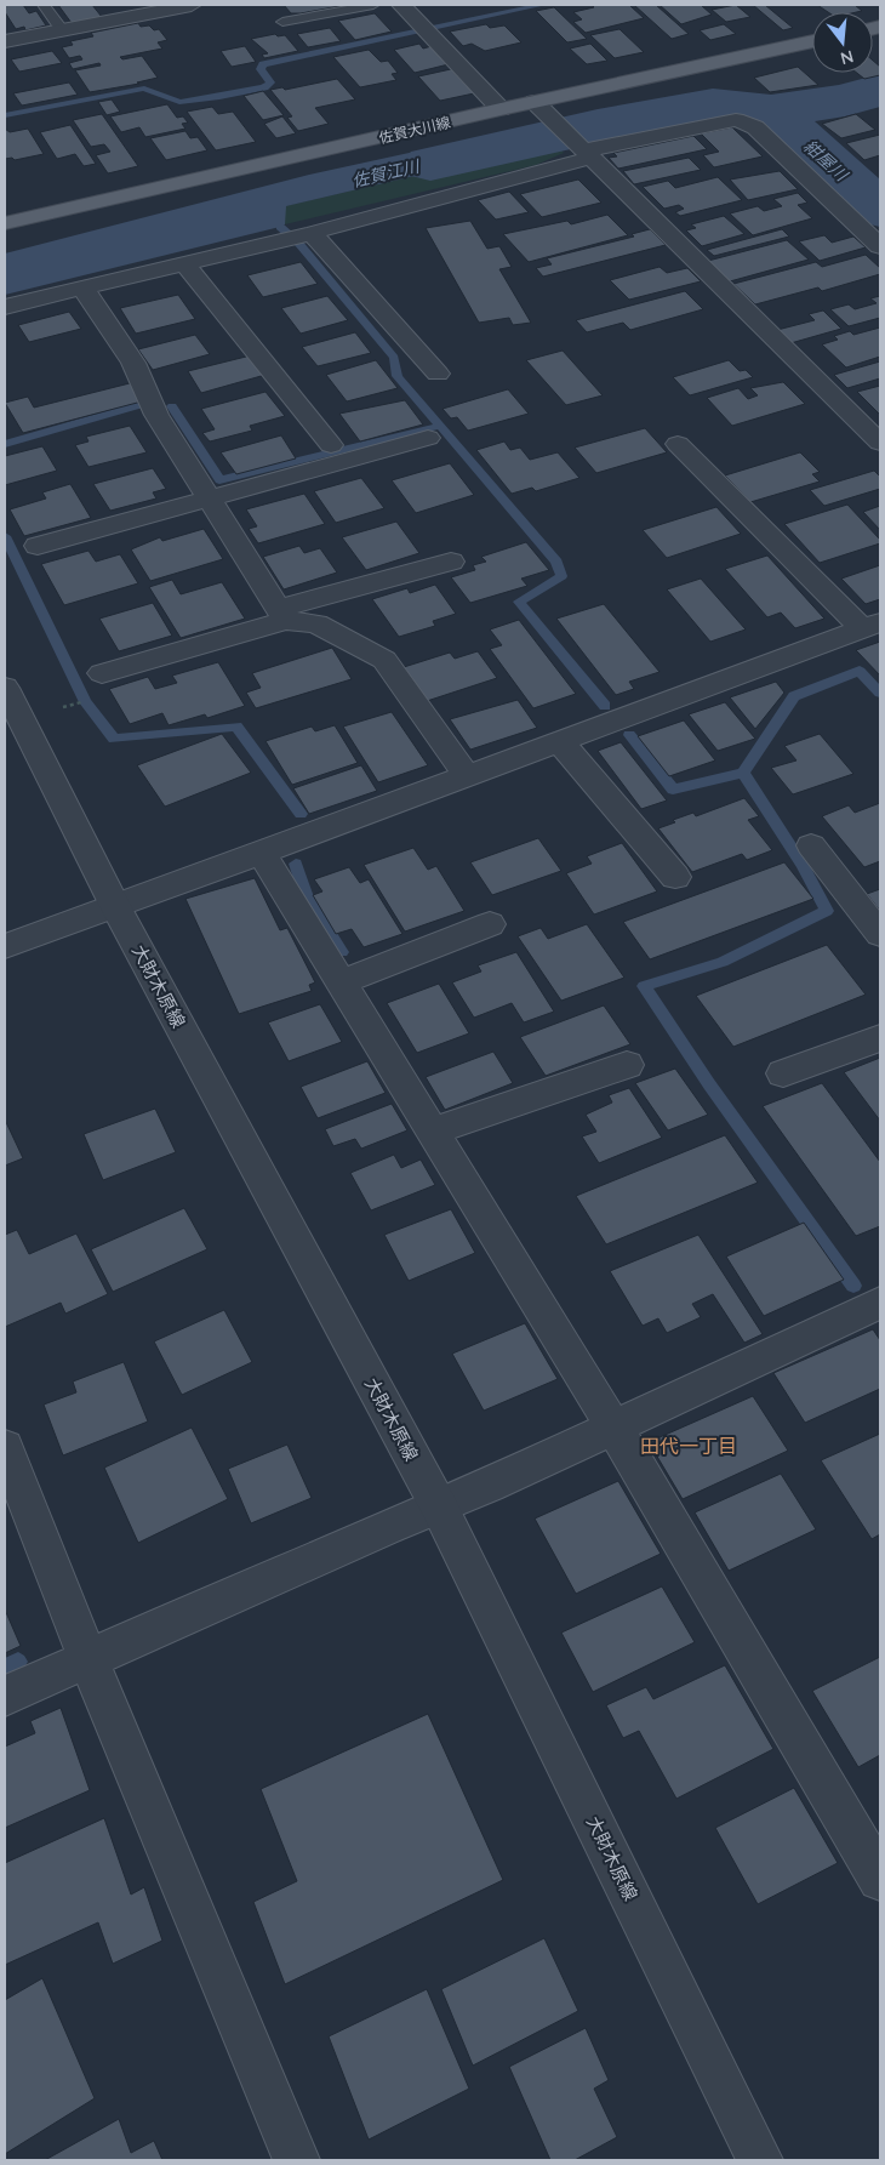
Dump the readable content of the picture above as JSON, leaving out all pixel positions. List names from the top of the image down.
{
  "streets": {
    "main road": ["佐賀大川線"],
    "street": ["大財木原線"]
  },
  "districts": ["田代一丁目"],
  "water": ["紺屋川", "佐賀江川"],
  "north": "bottom"
}
